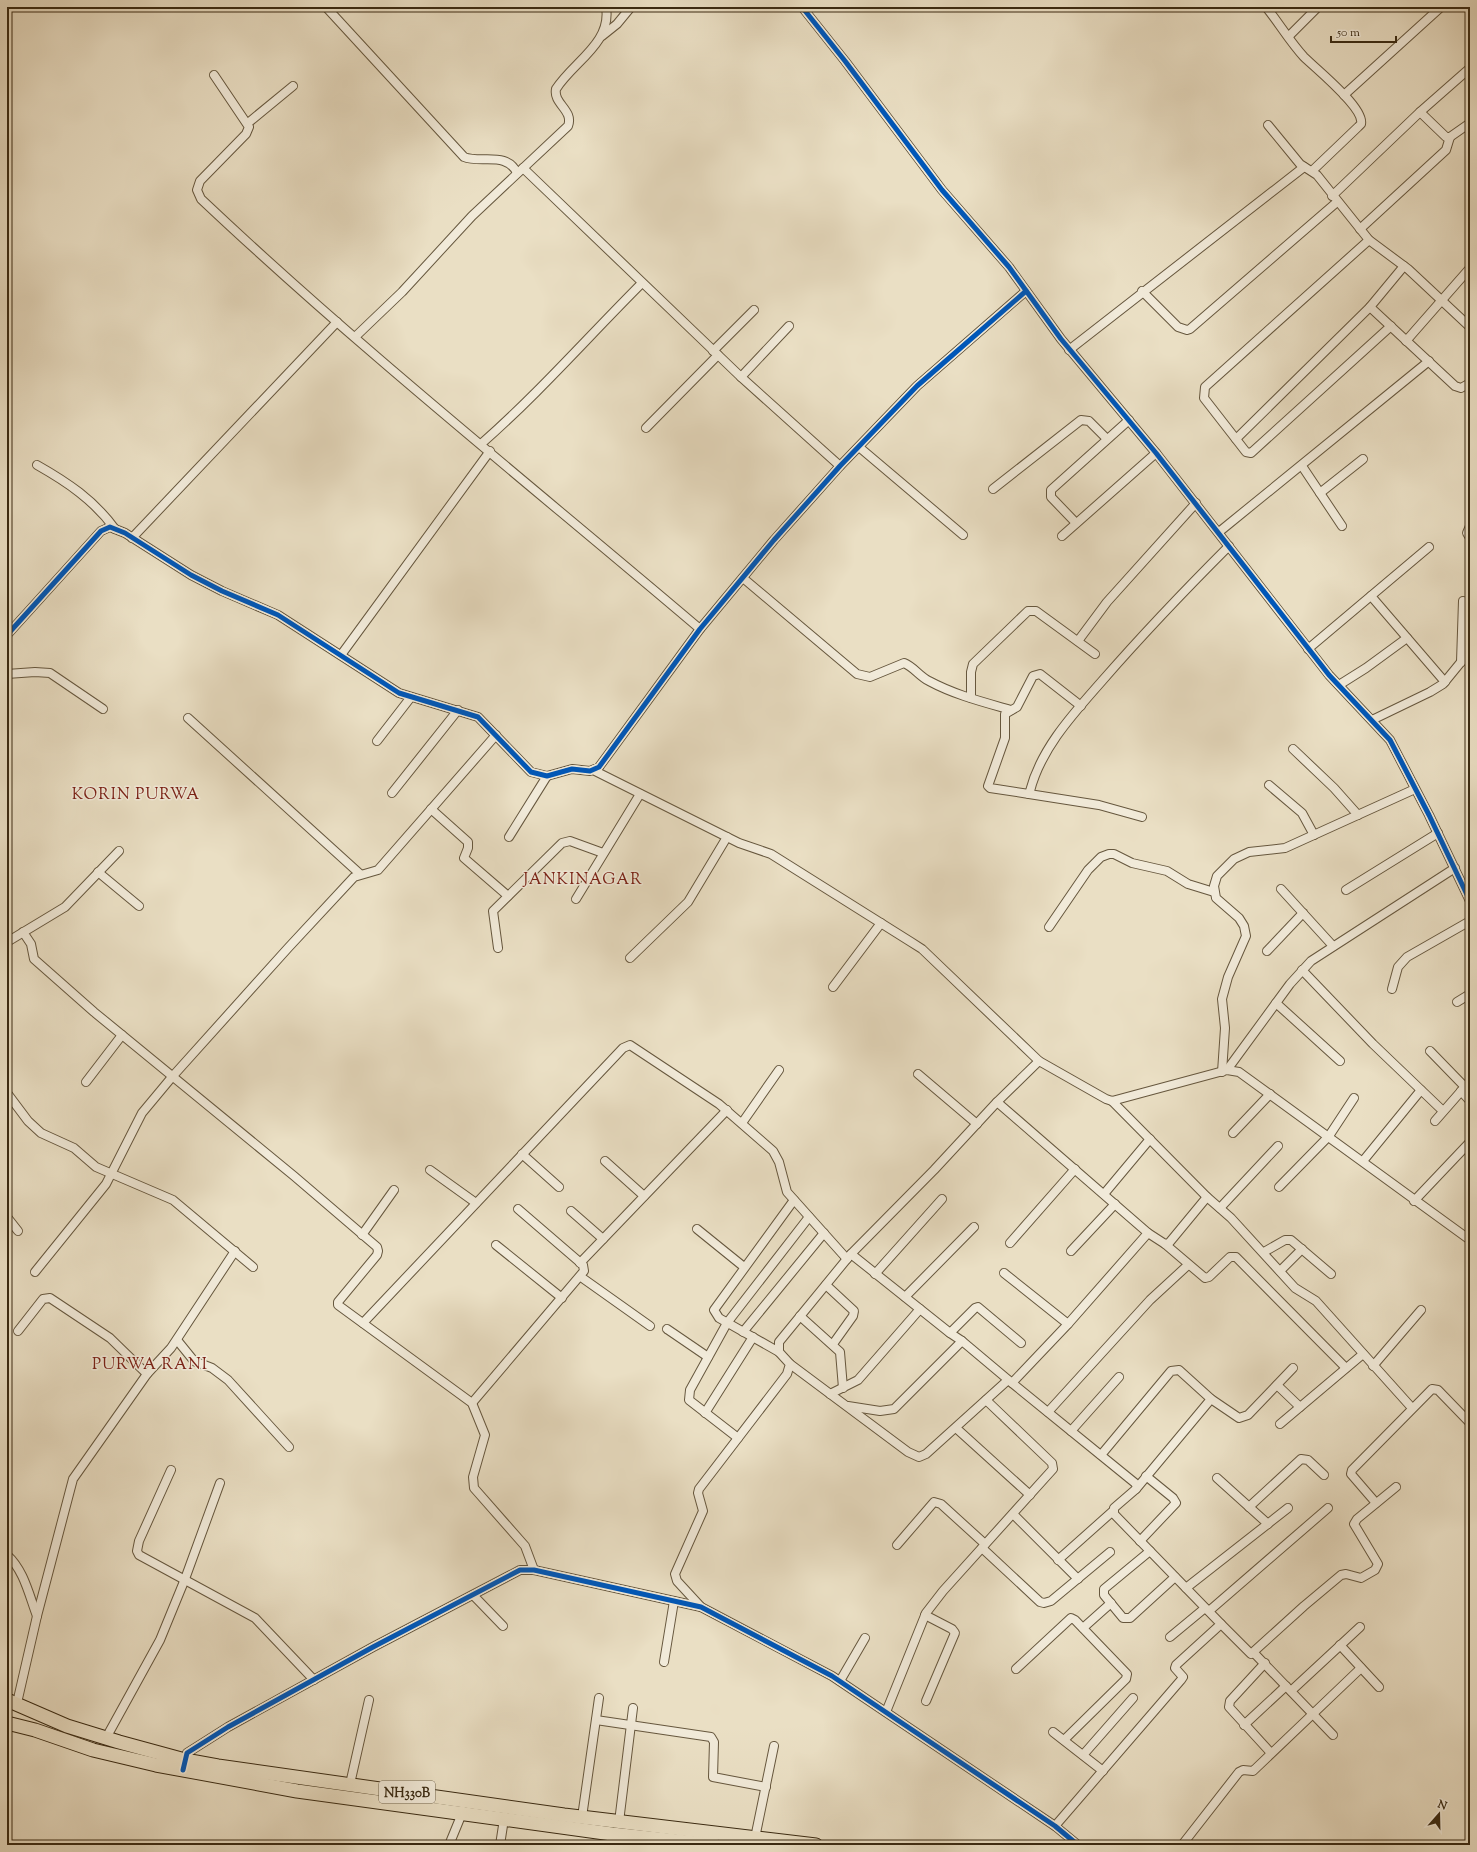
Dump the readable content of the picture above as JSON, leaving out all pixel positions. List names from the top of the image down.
{
  "streets": {
    "highway": ["NH330B"]
  },
  "districts": ["KORIN PURWA", "JANKINAGAR", "PURWA RANI"],
  "scale_bar": "50 m",
  "north": "top"
}
